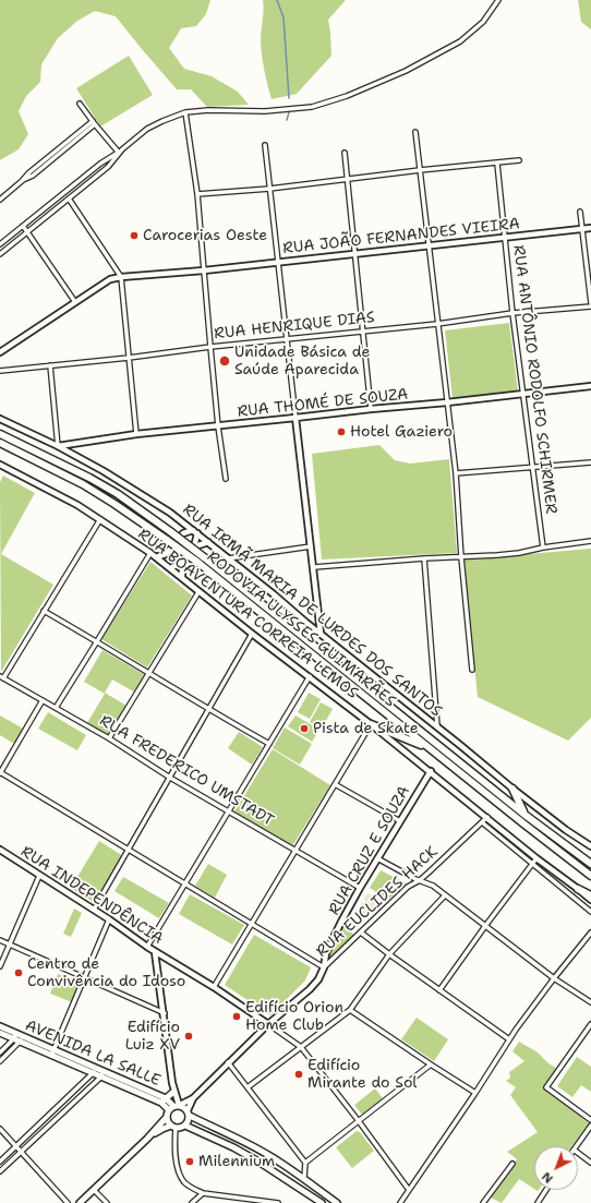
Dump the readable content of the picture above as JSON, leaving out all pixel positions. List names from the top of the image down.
{
  "streets": {
    "highway": ["RODOVIA ULYSSES GUIMARÃES"],
    "main road": ["AVENIDA LA SALLE"],
    "street": [
      "RUA JOÃO FERNANDES VIEIRA",
      "RUA HENRIQUE DIAS",
      "RUA ANTÔNIO RODOLFO SCHIRMER",
      "RUA THOMÉ DE SOUZA",
      "RUA IRMÃ MARIA DE LURDES DOS SANTOS",
      "RUA BOAVENTURA CORREIA LEMOS",
      "RUA FREDERICO UMSTADT",
      "RUA CRUZ E SOUZA",
      "RUA INDEPENDÊNCIA",
      "RUA EUCLIDES HACK"
    ]
  },
  "crossings": [
    ["RUA JOÃO FERNANDES VIEIRA", "RUA ANTÔNIO RODOLFO SCHIRMER"],
    ["RUA HENRIQUE DIAS", "RUA ANTÔNIO RODOLFO SCHIRMER"],
    ["RUA ANTÔNIO RODOLFO SCHIRMER", "RUA THOMÉ DE SOUZA"],
    ["RUA THOMÉ DE SOUZA", "RUA IRMÃ MARIA DE LURDES DOS SANTOS"],
    ["RUA BOAVENTURA CORREIA LEMOS", "RUA CRUZ E SOUZA"],
    ["RUA BOAVENTURA CORREIA LEMOS", "RUA EUCLIDES HACK"],
    ["RUA FREDERICO UMSTADT", "RUA CRUZ E SOUZA"],
    ["RUA CRUZ E SOUZA", "RUA EUCLIDES HACK"],
    ["RUA INDEPENDÊNCIA", "RUA EUCLIDES HACK"],
    ["RUA EUCLIDES HACK", "AVENIDA LA SALLE"]
  ],
  "places": [
    "Carocerias Oeste",
    "Unidade Básica de Saúde Aparecida",
    "Hotel Gaziero",
    "Pista de Skate",
    "Centro de Convivência do Idoso",
    "Edifício Orion Home Club",
    "Edifício Luiz XV",
    "Edifício Mirante do Sol",
    "Milennium"
  ],
  "north": "bottom left"
}
